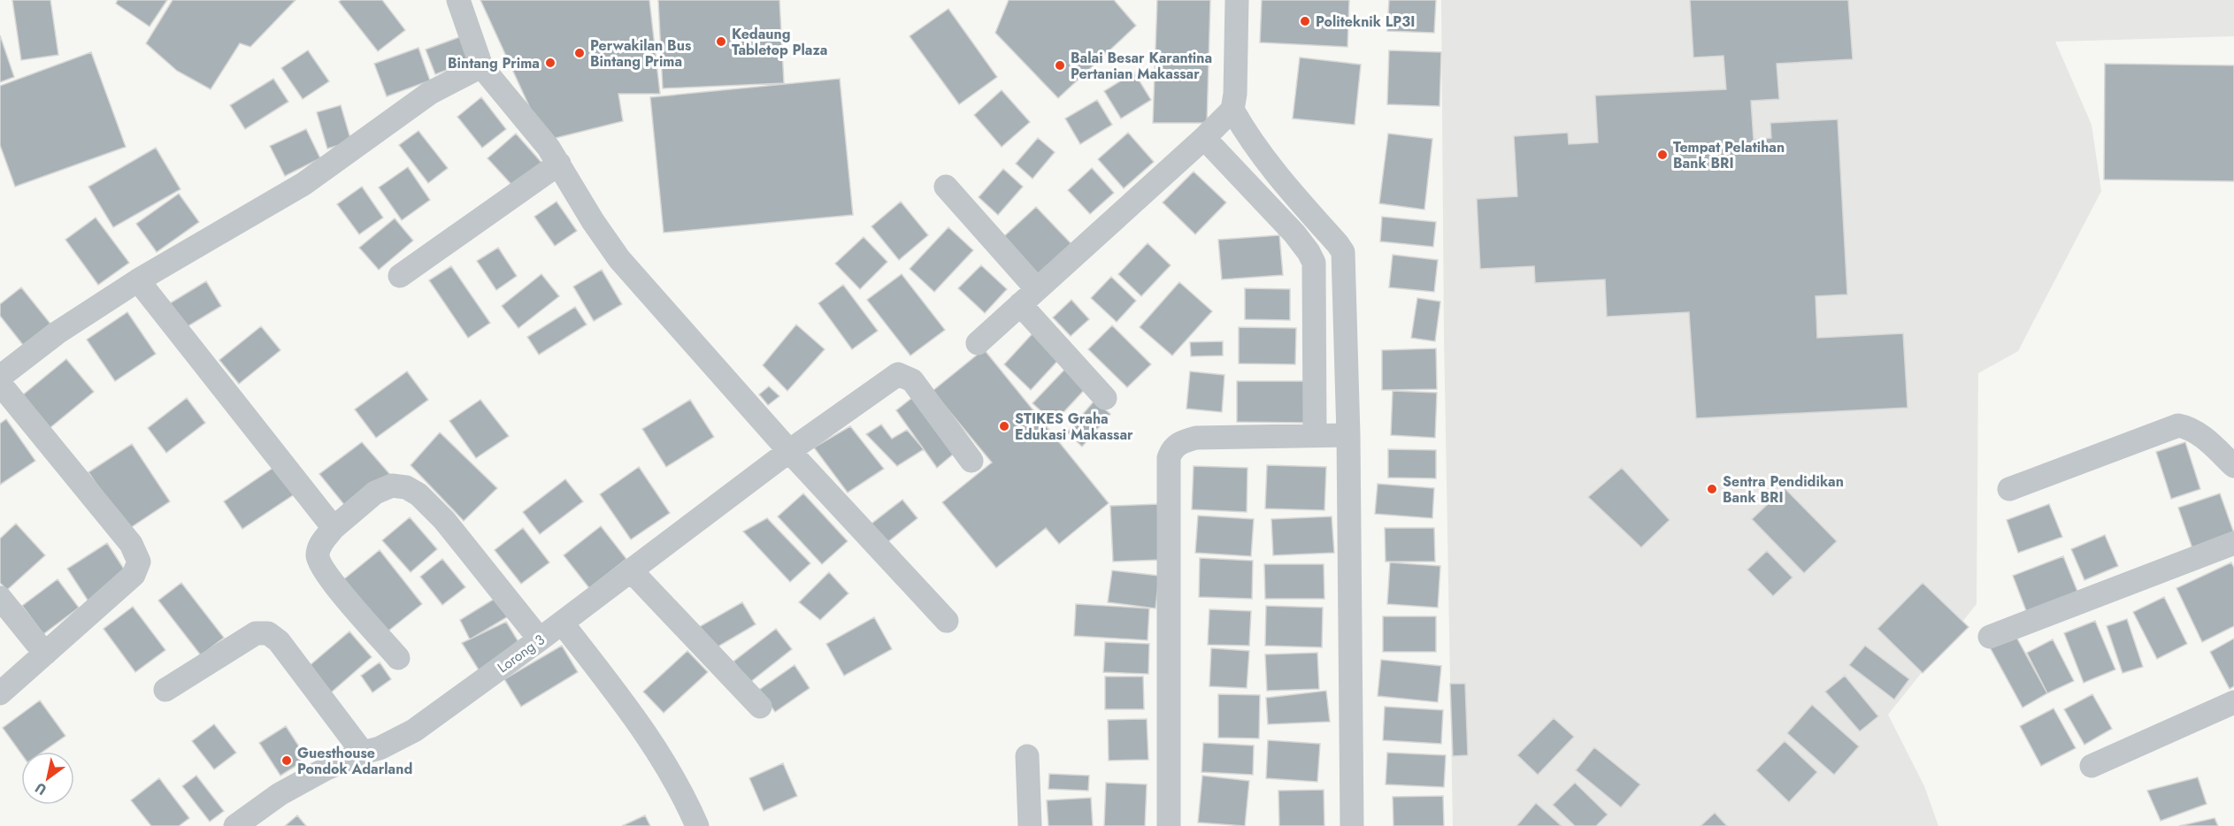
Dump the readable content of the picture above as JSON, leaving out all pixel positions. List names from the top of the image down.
{
  "streets": {
    "street": ["Lorong 3"]
  },
  "places": [
    "Politeknik LP3I",
    "Kedaung Tabletop Plaza",
    "Perwakilan Bus Bintang Prima",
    "Bintang Prima",
    "Balai Besar Karantina Pertanian Makassar",
    "Tempat Pelatihan Bank BRI",
    "STIKES Graha Edukasi Makassar",
    "Sentra Pendidikan Bank BRI",
    "Guesthouse Pondok Adarland"
  ],
  "north": "bottom left"
}
